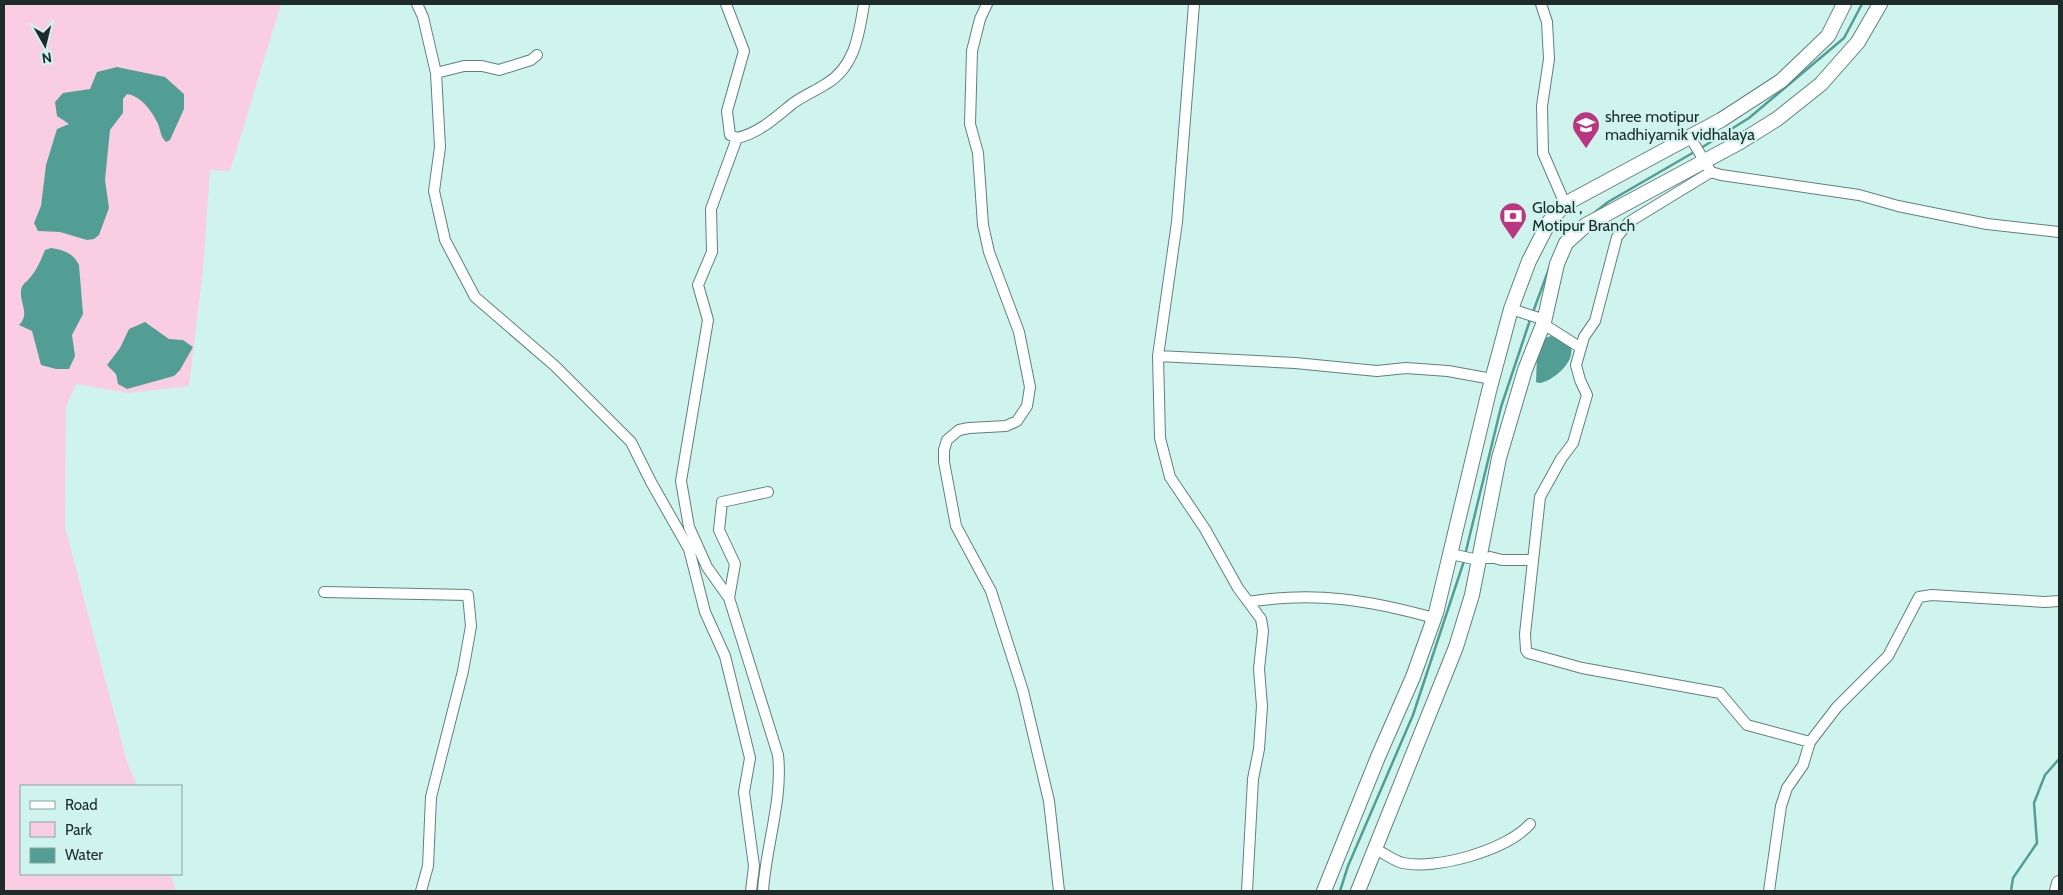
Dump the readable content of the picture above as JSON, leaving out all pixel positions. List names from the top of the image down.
{
  "places": {
    "school or university": ["shree motipur madhiyamik vidhalaya"],
    "bank": ["Global , Motipur Branch"]
  },
  "legend": ["Road", "Park", "Water"],
  "north": "bottom"
}
